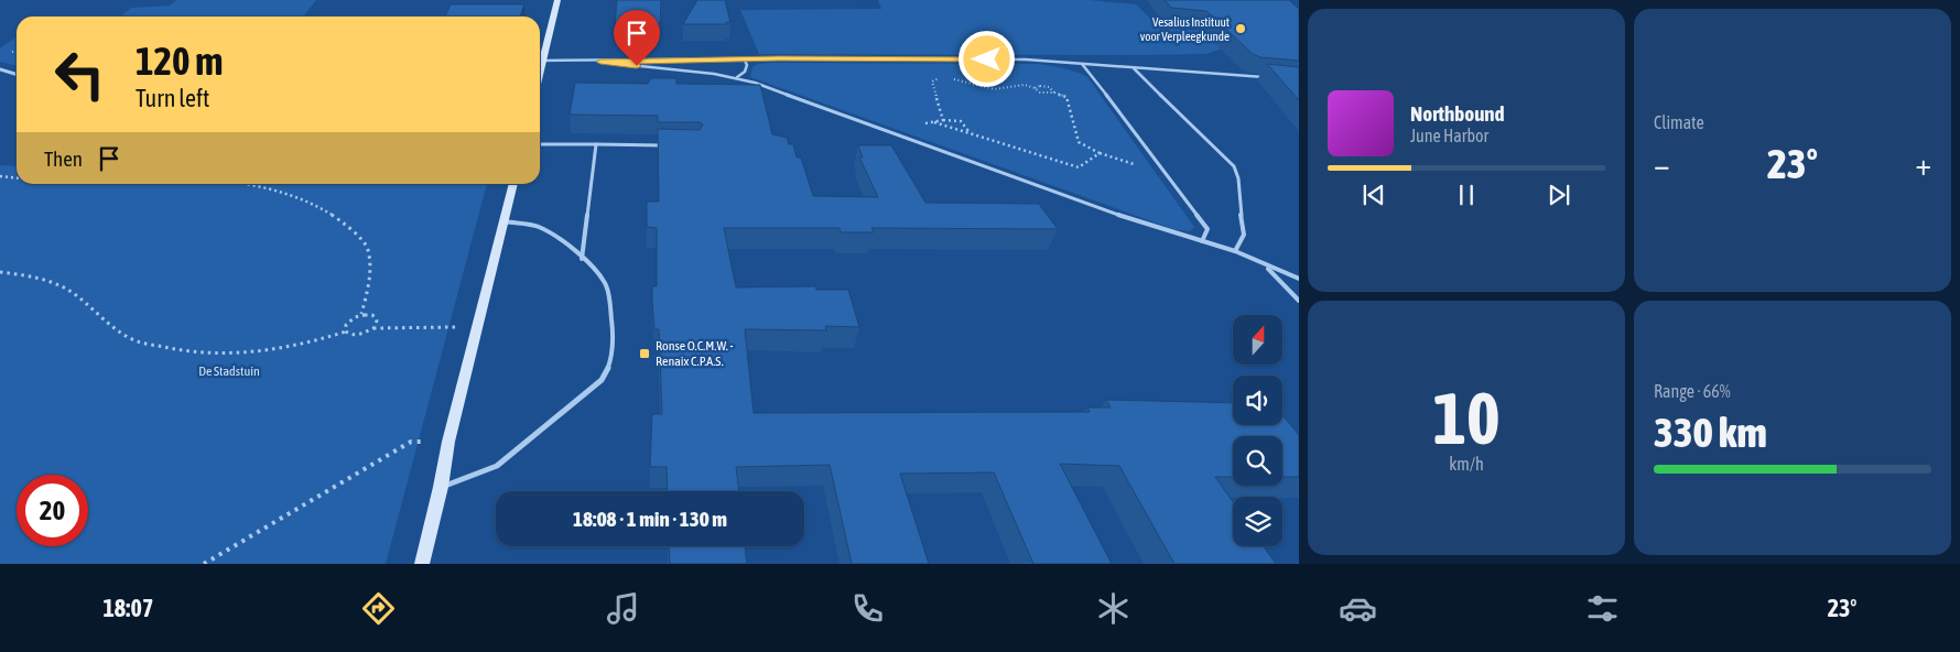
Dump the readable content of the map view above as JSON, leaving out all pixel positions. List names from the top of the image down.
{
  "parks": ["De Stadstuin"],
  "places": {
    "other": ["Vesalius Instituut voor Verpleegkunde"],
    "transit": ["Ronse O.C.M.W. - Renaix C.P.A.S."]
  },
  "north": "top",
  "page": {
    "tile": [
      "Climate",
      ["10", "km/h"],
      ["Range · 66%", "330 km"]
    ],
    "turn": ["120 m", "Turn left"],
    "song": ["Northbound", "June Harbor"],
    "then": "Then",
    "heat": ["−", "23°", "+"],
    "limit": "20",
    "trip": "18:08 · 1 min · 130 m",
    "tabs": ["18:07", "23°"]
  }
}
